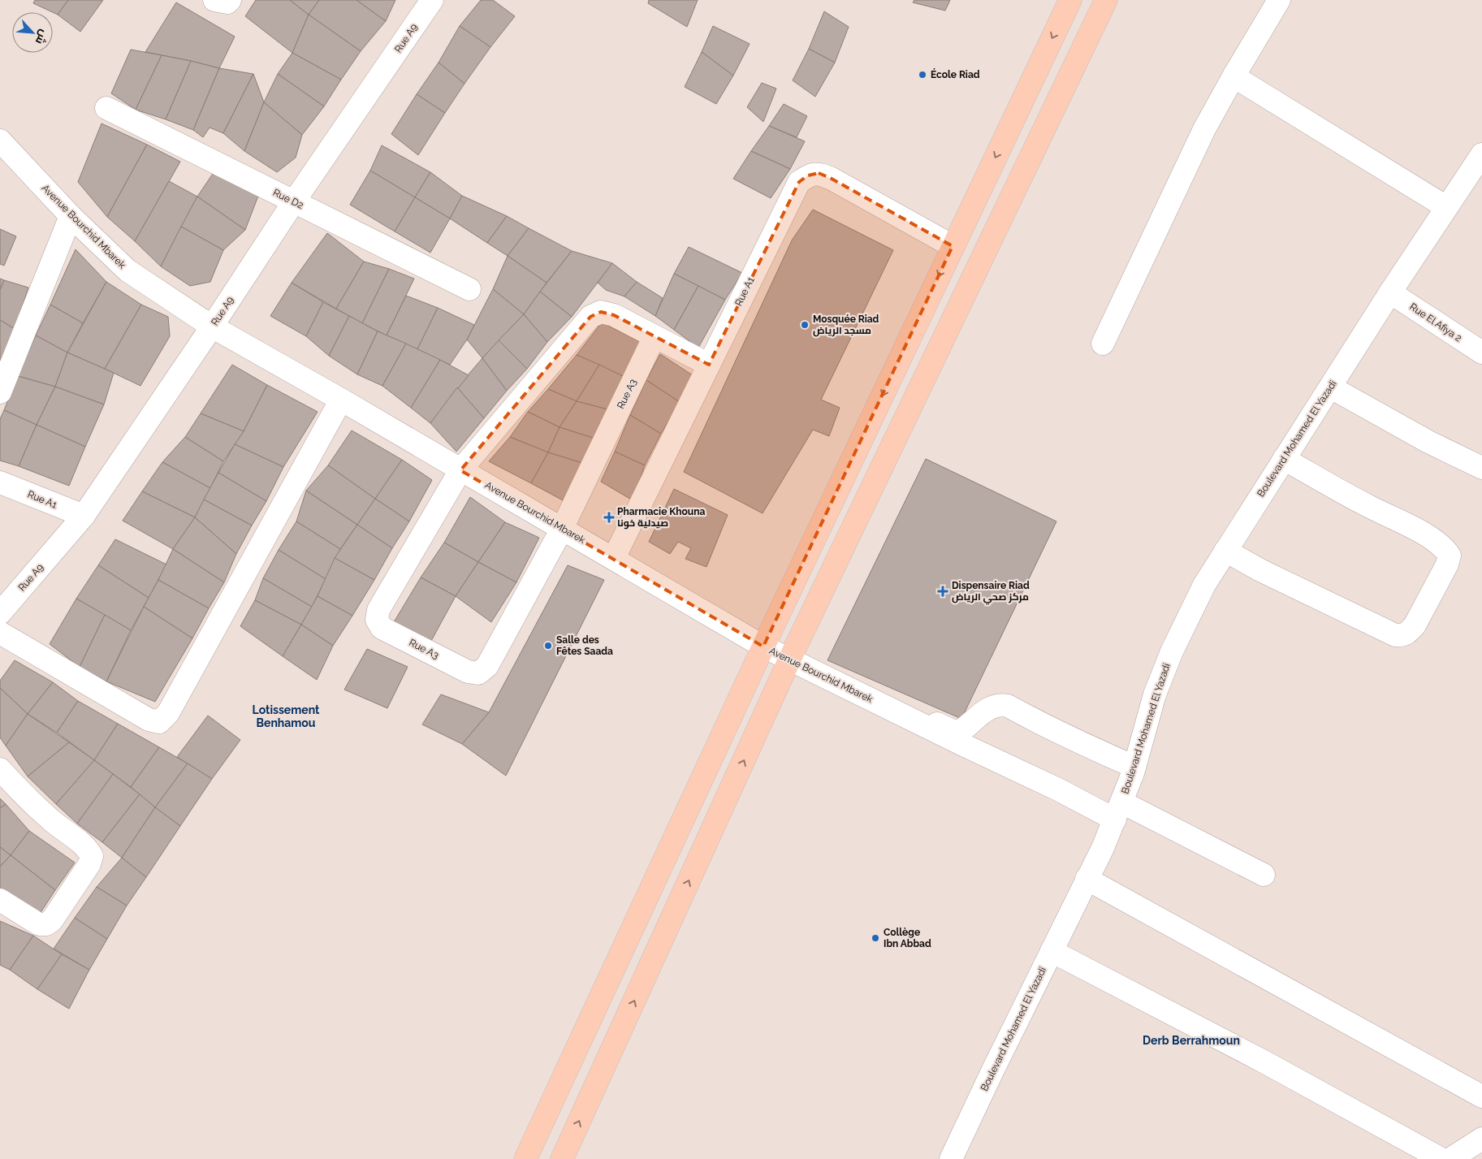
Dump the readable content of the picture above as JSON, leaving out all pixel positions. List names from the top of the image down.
{
  "streets": {
    "street": [
      "Rue A9",
      "Rue D2",
      "Avenue Bourchid Mbarek",
      "Rue A1",
      "Rue El Afiya 2",
      "Rue A3",
      "Boulevard Mohamed El Yazadi"
    ]
  },
  "crossings": [
    ["Rue A9", "Rue D2"],
    ["Rue A9", "Avenue Bourchid Mbarek"],
    ["Rue A9", "Rue A1"],
    ["Avenue Bourchid Mbarek", "Rue A1"],
    ["Avenue Bourchid Mbarek", "Rue A3"],
    ["Avenue Bourchid Mbarek", "Boulevard Mohamed El Yazadi"],
    ["Rue El Afiya 2", "Boulevard Mohamed El Yazadi"]
  ],
  "districts": ["Lotissement Benhamou", "Derb Berrahmoun"],
  "places": {
    "other": [
      "École Riad",
      "Mosquée Riad مسجد الرياض",
      "Salle des Fêtes Saada",
      "Collège Ibn Abbad"
    ],
    "health": ["Pharmacie Khouna صيدلية خونا", "Dispensaire Riad مركز صحي الرياض"]
  },
  "north": "bottom right"
}
